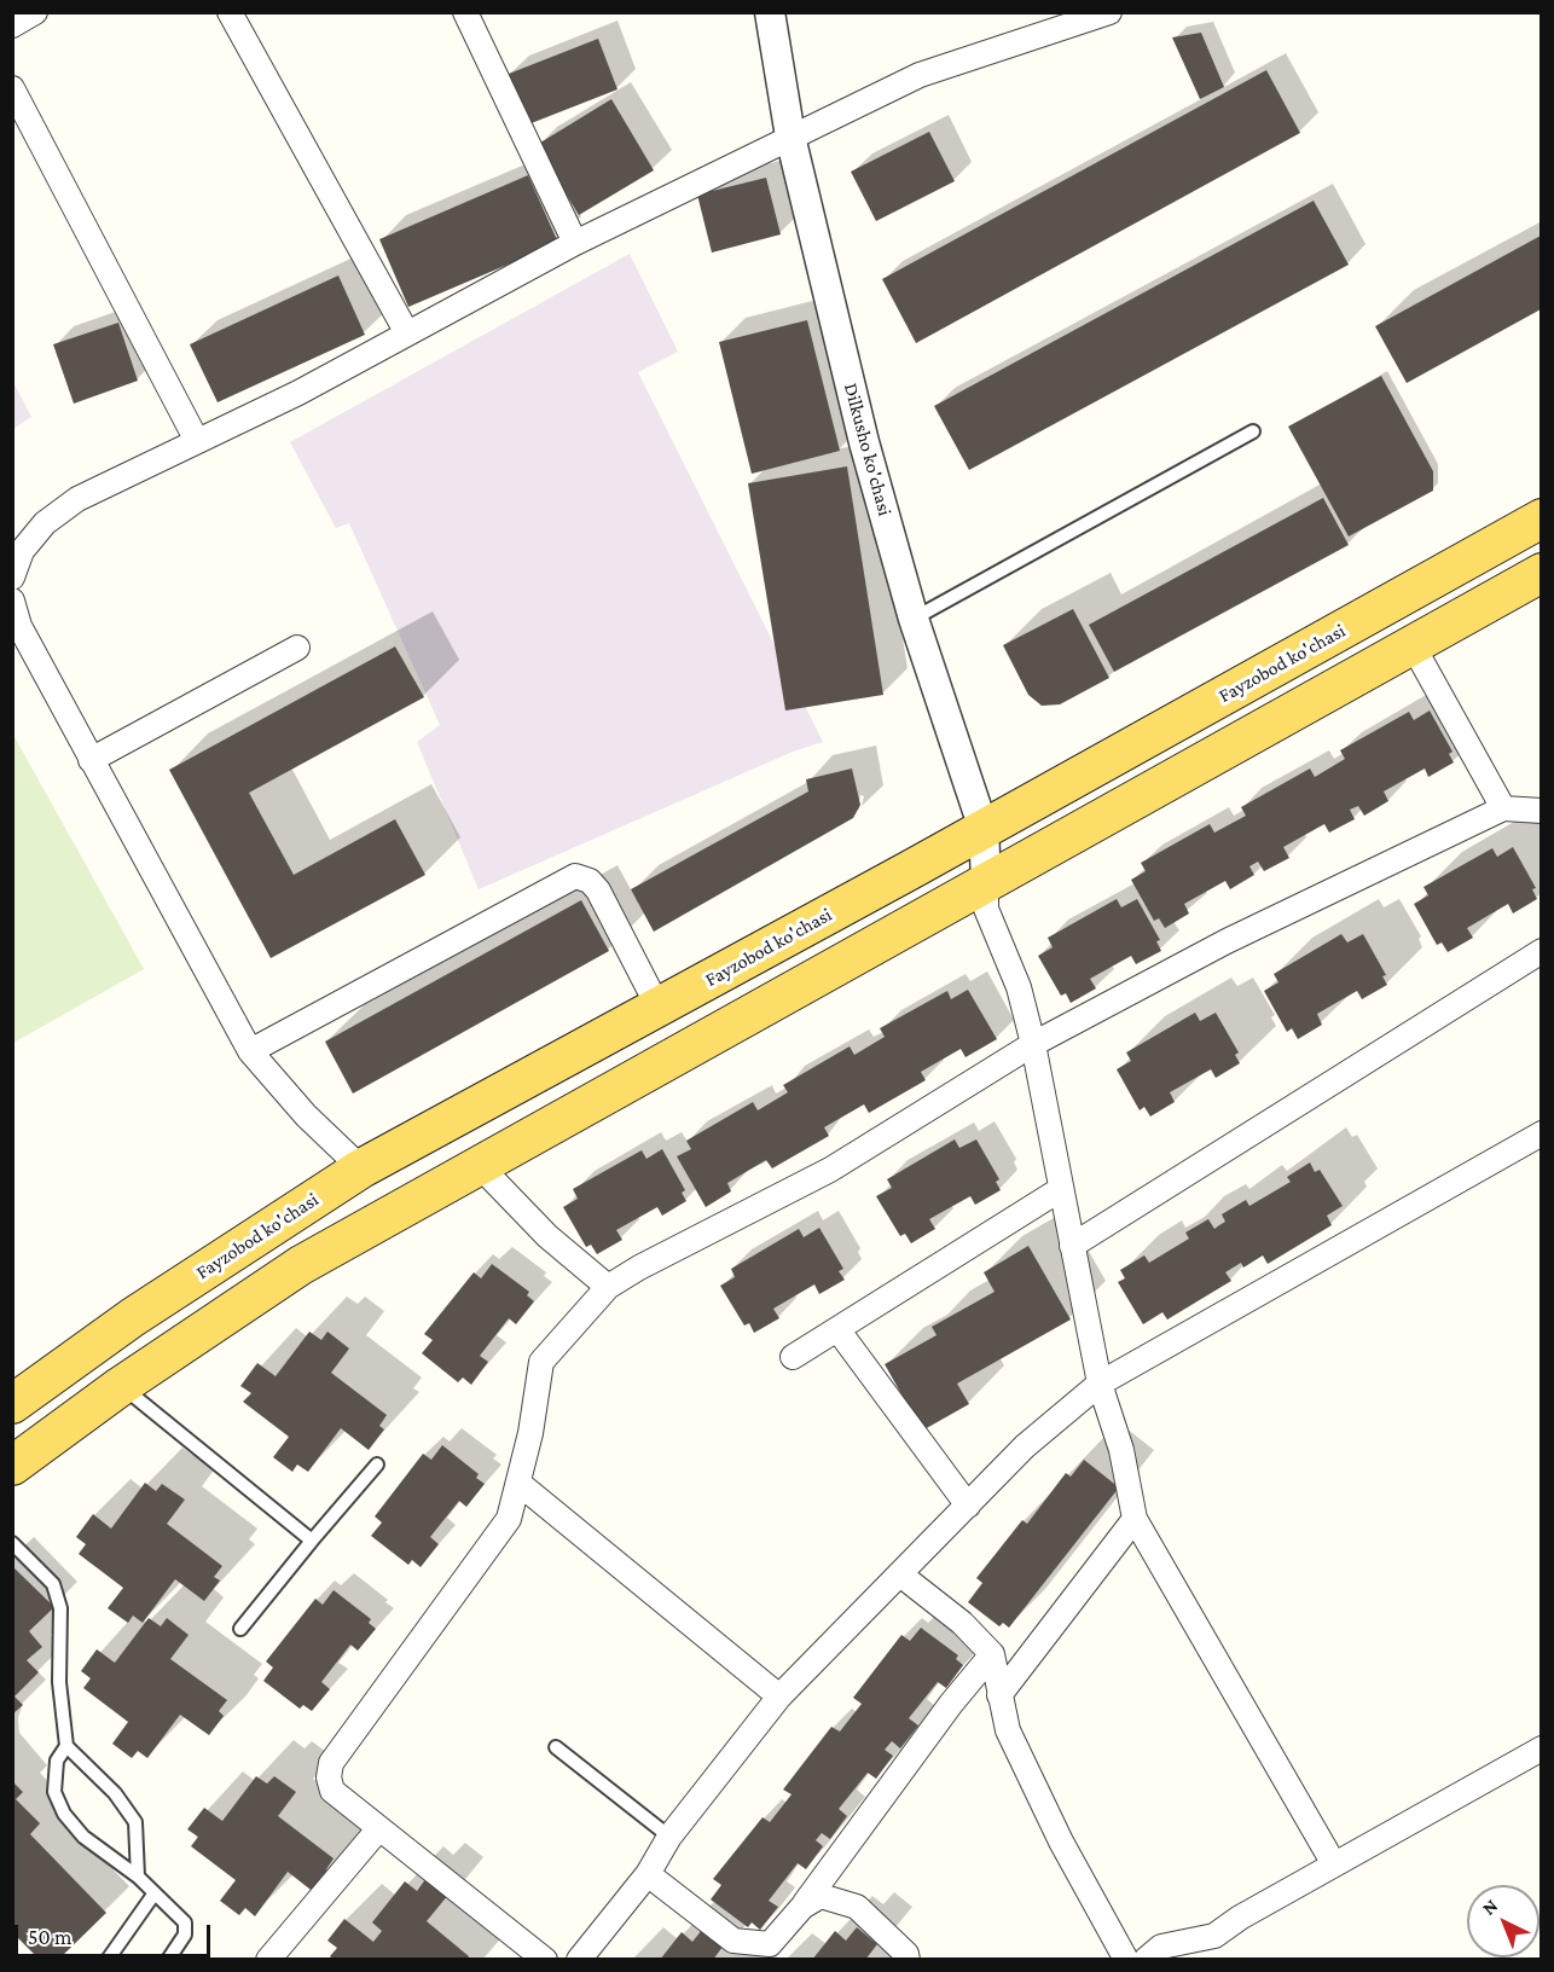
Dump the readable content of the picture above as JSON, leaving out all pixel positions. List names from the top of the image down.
{
  "streets": {
    "main road": ["Fayzobod ko'chasi"],
    "street": ["Dilkusho ko'chasi"]
  },
  "crossings": [
    ["Dilkusho ko'chasi", "Fayzobod ko'chasi"]
  ],
  "scale_bar": "50 m",
  "north": "top left"
}
